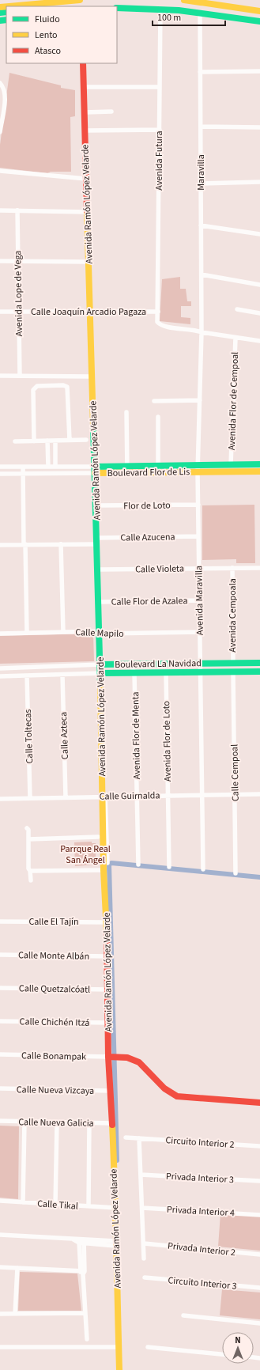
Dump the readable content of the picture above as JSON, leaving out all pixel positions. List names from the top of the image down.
{
  "streets": {
    "street": [
      "Avenida Futura",
      "Maravilla",
      "Avenida Ramón López Velarde",
      "Avenida Lope de Vega",
      "Calle Joaquín Arcadio Pagaza",
      "Avenida Flor de Cempoal",
      "Boulevard Flor de Lis",
      "Flor de Loto",
      "Calle Azucena",
      "Calle Violeta",
      "Avenida Maravilla",
      "Calle Flor de Azalea",
      "Avenida Cempoala",
      "Calle Mapilo",
      "Boulevard La Navidad",
      "Calle Azteca",
      "Avenida Flor de Menta",
      "Calle Toltecas",
      "Avenida Flor de Loto",
      "Calle Cempoal",
      "Calle Guirnalda",
      "Calle El Tajín",
      "Calle Monte Albán",
      "Calle Quetzalcóatl",
      "Calle Chichén Itzá",
      "Calle Bonampak",
      "Calle Nueva Vizcaya",
      "Calle Nueva Galicia",
      "Circuito Interior 2",
      "Privada Interior 3",
      "Calle Tikal",
      "Privada Interior 4",
      "Privada Interior 2",
      "Circuito Interior 3"
    ]
  },
  "crossings": [
    ["Avenida Futura", "Maravilla"],
    ["Avenida Futura", "Calle Joaquín Arcadio Pagaza"],
    ["Avenida Futura", "Avenida Flor de Cempoal"],
    ["Avenida Futura", "Avenida Maravilla"],
    ["Maravilla", "Avenida Maravilla"],
    ["Avenida Ramón López Velarde", "Calle Joaquín Arcadio Pagaza"],
    ["Avenida Ramón López Velarde", "Boulevard Flor de Lis"],
    ["Avenida Ramón López Velarde", "Flor de Loto"],
    ["Avenida Ramón López Velarde", "Calle Azucena"],
    ["Avenida Ramón López Velarde", "Calle Violeta"],
    ["Avenida Ramón López Velarde", "Calle Flor de Azalea"],
    ["Avenida Ramón López Velarde", "Calle Mapilo"],
    ["Avenida Ramón López Velarde", "Boulevard La Navidad"],
    ["Avenida Ramón López Velarde", "Calle Guirnalda"],
    ["Avenida Ramón López Velarde", "Calle El Tajín"],
    ["Avenida Ramón López Velarde", "Calle Monte Albán"],
    ["Avenida Ramón López Velarde", "Calle Quetzalcóatl"],
    ["Avenida Ramón López Velarde", "Calle Chichén Itzá"],
    ["Avenida Ramón López Velarde", "Calle Bonampak"],
    ["Avenida Ramón López Velarde", "Calle Nueva Vizcaya"],
    ["Avenida Ramón López Velarde", "Calle Nueva Galicia"],
    ["Avenida Ramón López Velarde", "Calle Tikal"],
    ["Avenida Lope de Vega", "Calle Joaquín Arcadio Pagaza"],
    ["Avenida Flor de Cempoal", "Boulevard Flor de Lis"],
    ["Boulevard Flor de Lis", "Avenida Maravilla"],
    ["Flor de Loto", "Avenida Maravilla"],
    ["Calle Azucena", "Avenida Maravilla"],
    ["Calle Violeta", "Avenida Maravilla"],
    ["Calle Violeta", "Avenida Cempoala"],
    ["Avenida Maravilla", "Calle Flor de Azalea"],
    ["Avenida Maravilla", "Calle Mapilo"],
    ["Avenida Maravilla", "Boulevard La Navidad"],
    ["Avenida Maravilla", "Calle Guirnalda"],
    ["Avenida Cempoala", "Boulevard La Navidad"],
    ["Boulevard La Navidad", "Calle Azteca"],
    ["Boulevard La Navidad", "Avenida Flor de Menta"],
    ["Boulevard La Navidad", "Calle Toltecas"],
    ["Boulevard La Navidad", "Avenida Flor de Loto"],
    ["Boulevard La Navidad", "Calle Cempoal"],
    ["Calle Azteca", "Calle Guirnalda"],
    ["Avenida Flor de Menta", "Calle Guirnalda"],
    ["Calle Toltecas", "Calle Guirnalda"],
    ["Avenida Flor de Loto", "Calle Guirnalda"],
    ["Calle Cempoal", "Calle Guirnalda"]
  ],
  "parks": ["Parrque Real San Ángel"],
  "legend": ["Fluido", "Lento", "Atasco"],
  "scale_bar": "100 m",
  "north": "top"
}
